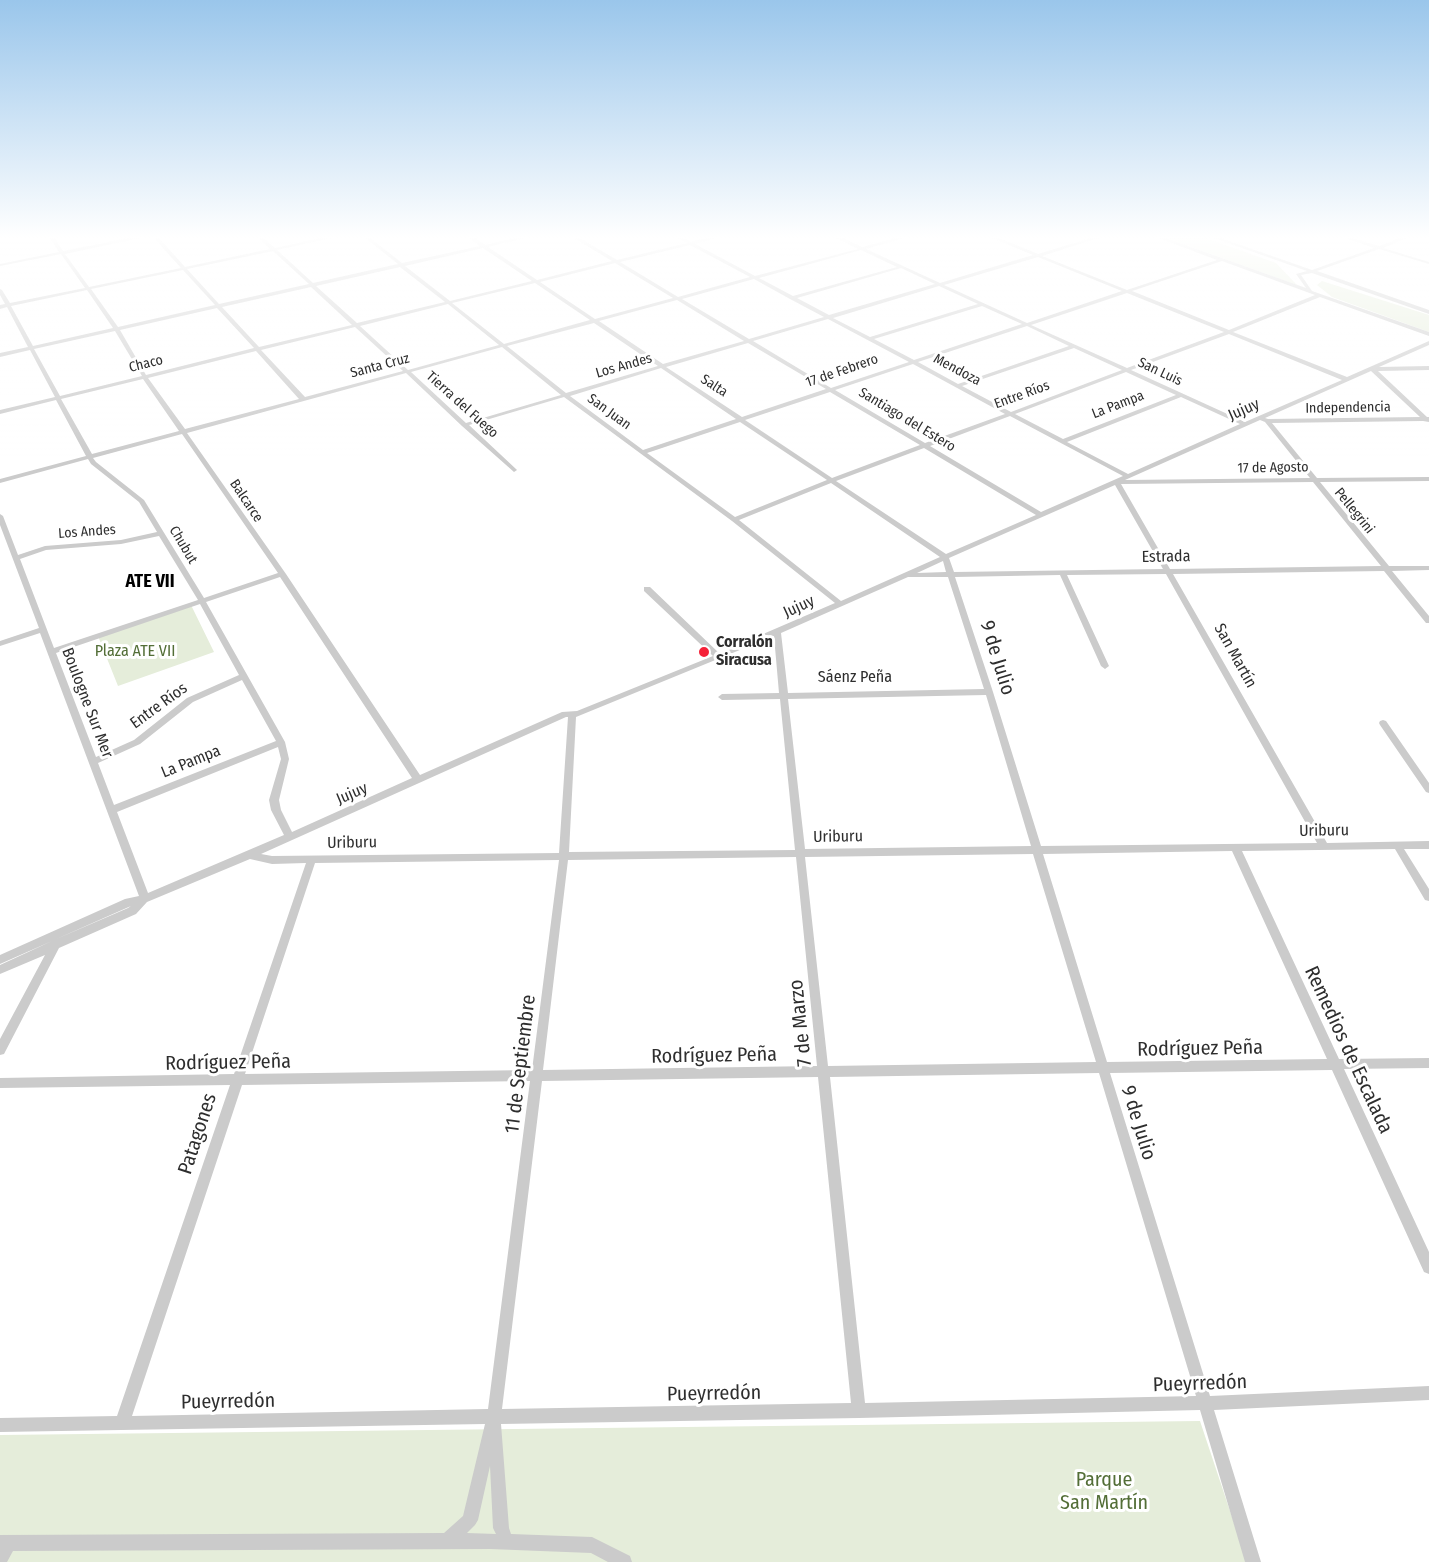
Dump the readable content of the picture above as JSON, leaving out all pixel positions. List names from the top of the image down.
{
  "streets": {
    "street": [
      "Chaco",
      "Santa Cruz",
      "Los Andes",
      "Mendoza",
      "17 de Febrero",
      "San Luis",
      "Salta",
      "Entre Ríos",
      "Tierra del Fuego",
      "La Pampa",
      "Independencia",
      "Jujuy",
      "San Juan",
      "Santiago del Estero",
      "17 de Agosto",
      "Balcarce",
      "Pellegrini",
      "Chubut",
      "Estrada",
      "San Martín",
      "9 de Julio",
      "Sáenz Peña",
      "Boulogne Sur Mer",
      "Uriburu",
      "7 de Marzo",
      "Rodríguez Peña",
      "Remedios de Escalada",
      "11 de Septiembre",
      "Patagones",
      "Pueyrredón"
    ]
  },
  "crossings": [
    ["Chaco", "Tierra del Fuego"],
    ["Chaco", "Balcarce"],
    ["Chaco", "Chubut"],
    ["Santa Cruz", "Salta"],
    ["Santa Cruz", "Tierra del Fuego"],
    ["Santa Cruz", "San Juan"],
    ["Santa Cruz", "Balcarce"],
    ["Santa Cruz", "Chubut"],
    ["Los Andes", "Mendoza"],
    ["Los Andes", "Salta"],
    ["Los Andes", "Tierra del Fuego"],
    ["Los Andes", "San Juan"],
    ["Los Andes", "Santiago del Estero"],
    ["Los Andes", "Chubut"],
    ["Los Andes", "Boulogne Sur Mer"],
    ["Mendoza", "17 de Febrero"],
    ["Mendoza", "Entre Ríos"],
    ["Mendoza", "La Pampa"],
    ["Mendoza", "Jujuy"],
    ["17 de Febrero", "San Luis"],
    ["17 de Febrero", "Salta"],
    ["17 de Febrero", "San Juan"],
    ["17 de Febrero", "Santiago del Estero"],
    ["San Luis", "Entre Ríos"],
    ["San Luis", "La Pampa"],
    ["San Luis", "Jujuy"],
    ["Salta", "Entre Ríos"],
    ["Salta", "Jujuy"],
    ["Salta", "9 de Julio"],
    ["Entre Ríos", "San Juan"],
    ["Entre Ríos", "Santiago del Estero"],
    ["Entre Ríos", "Chubut"],
    ["Entre Ríos", "Boulogne Sur Mer"],
    ["La Pampa", "Chubut"],
    ["La Pampa", "Boulogne Sur Mer"],
    ["Independencia", "Jujuy"],
    ["Independencia", "Pellegrini"],
    ["Jujuy", "San Juan"],
    ["Jujuy", "Santiago del Estero"],
    ["Jujuy", "17 de Agosto"],
    ["Jujuy", "Balcarce"],
    ["Jujuy", "Pellegrini"],
    ["Jujuy", "Chubut"],
    ["Jujuy", "Estrada"],
    ["Jujuy", "San Martín"],
    ["Jujuy", "9 de Julio"],
    ["Jujuy", "Boulogne Sur Mer"],
    ["Jujuy", "Uriburu"],
    ["Jujuy", "7 de Marzo"],
    ["Jujuy", "11 de Septiembre"],
    ["17 de Agosto", "Pellegrini"],
    ["17 de Agosto", "San Martín"],
    ["Pellegrini", "Estrada"],
    ["Estrada", "San Martín"],
    ["Estrada", "9 de Julio"],
    ["San Martín", "Uriburu"],
    ["9 de Julio", "Sáenz Peña"],
    ["9 de Julio", "Uriburu"],
    ["9 de Julio", "Rodríguez Peña"],
    ["9 de Julio", "Pueyrredón"],
    ["Sáenz Peña", "7 de Marzo"],
    ["Uriburu", "7 de Marzo"],
    ["Uriburu", "Remedios de Escalada"],
    ["Uriburu", "11 de Septiembre"],
    ["Uriburu", "Patagones"],
    ["7 de Marzo", "Rodríguez Peña"],
    ["7 de Marzo", "Pueyrredón"],
    ["Rodríguez Peña", "Remedios de Escalada"],
    ["Rodríguez Peña", "11 de Septiembre"],
    ["Rodríguez Peña", "Patagones"],
    ["11 de Septiembre", "Pueyrredón"],
    ["Patagones", "Pueyrredón"]
  ],
  "districts": ["ATE VII"],
  "parks": ["Plaza ATE VII", "Parque San Martín"],
  "places": ["Corralón Siracusa"]
}
